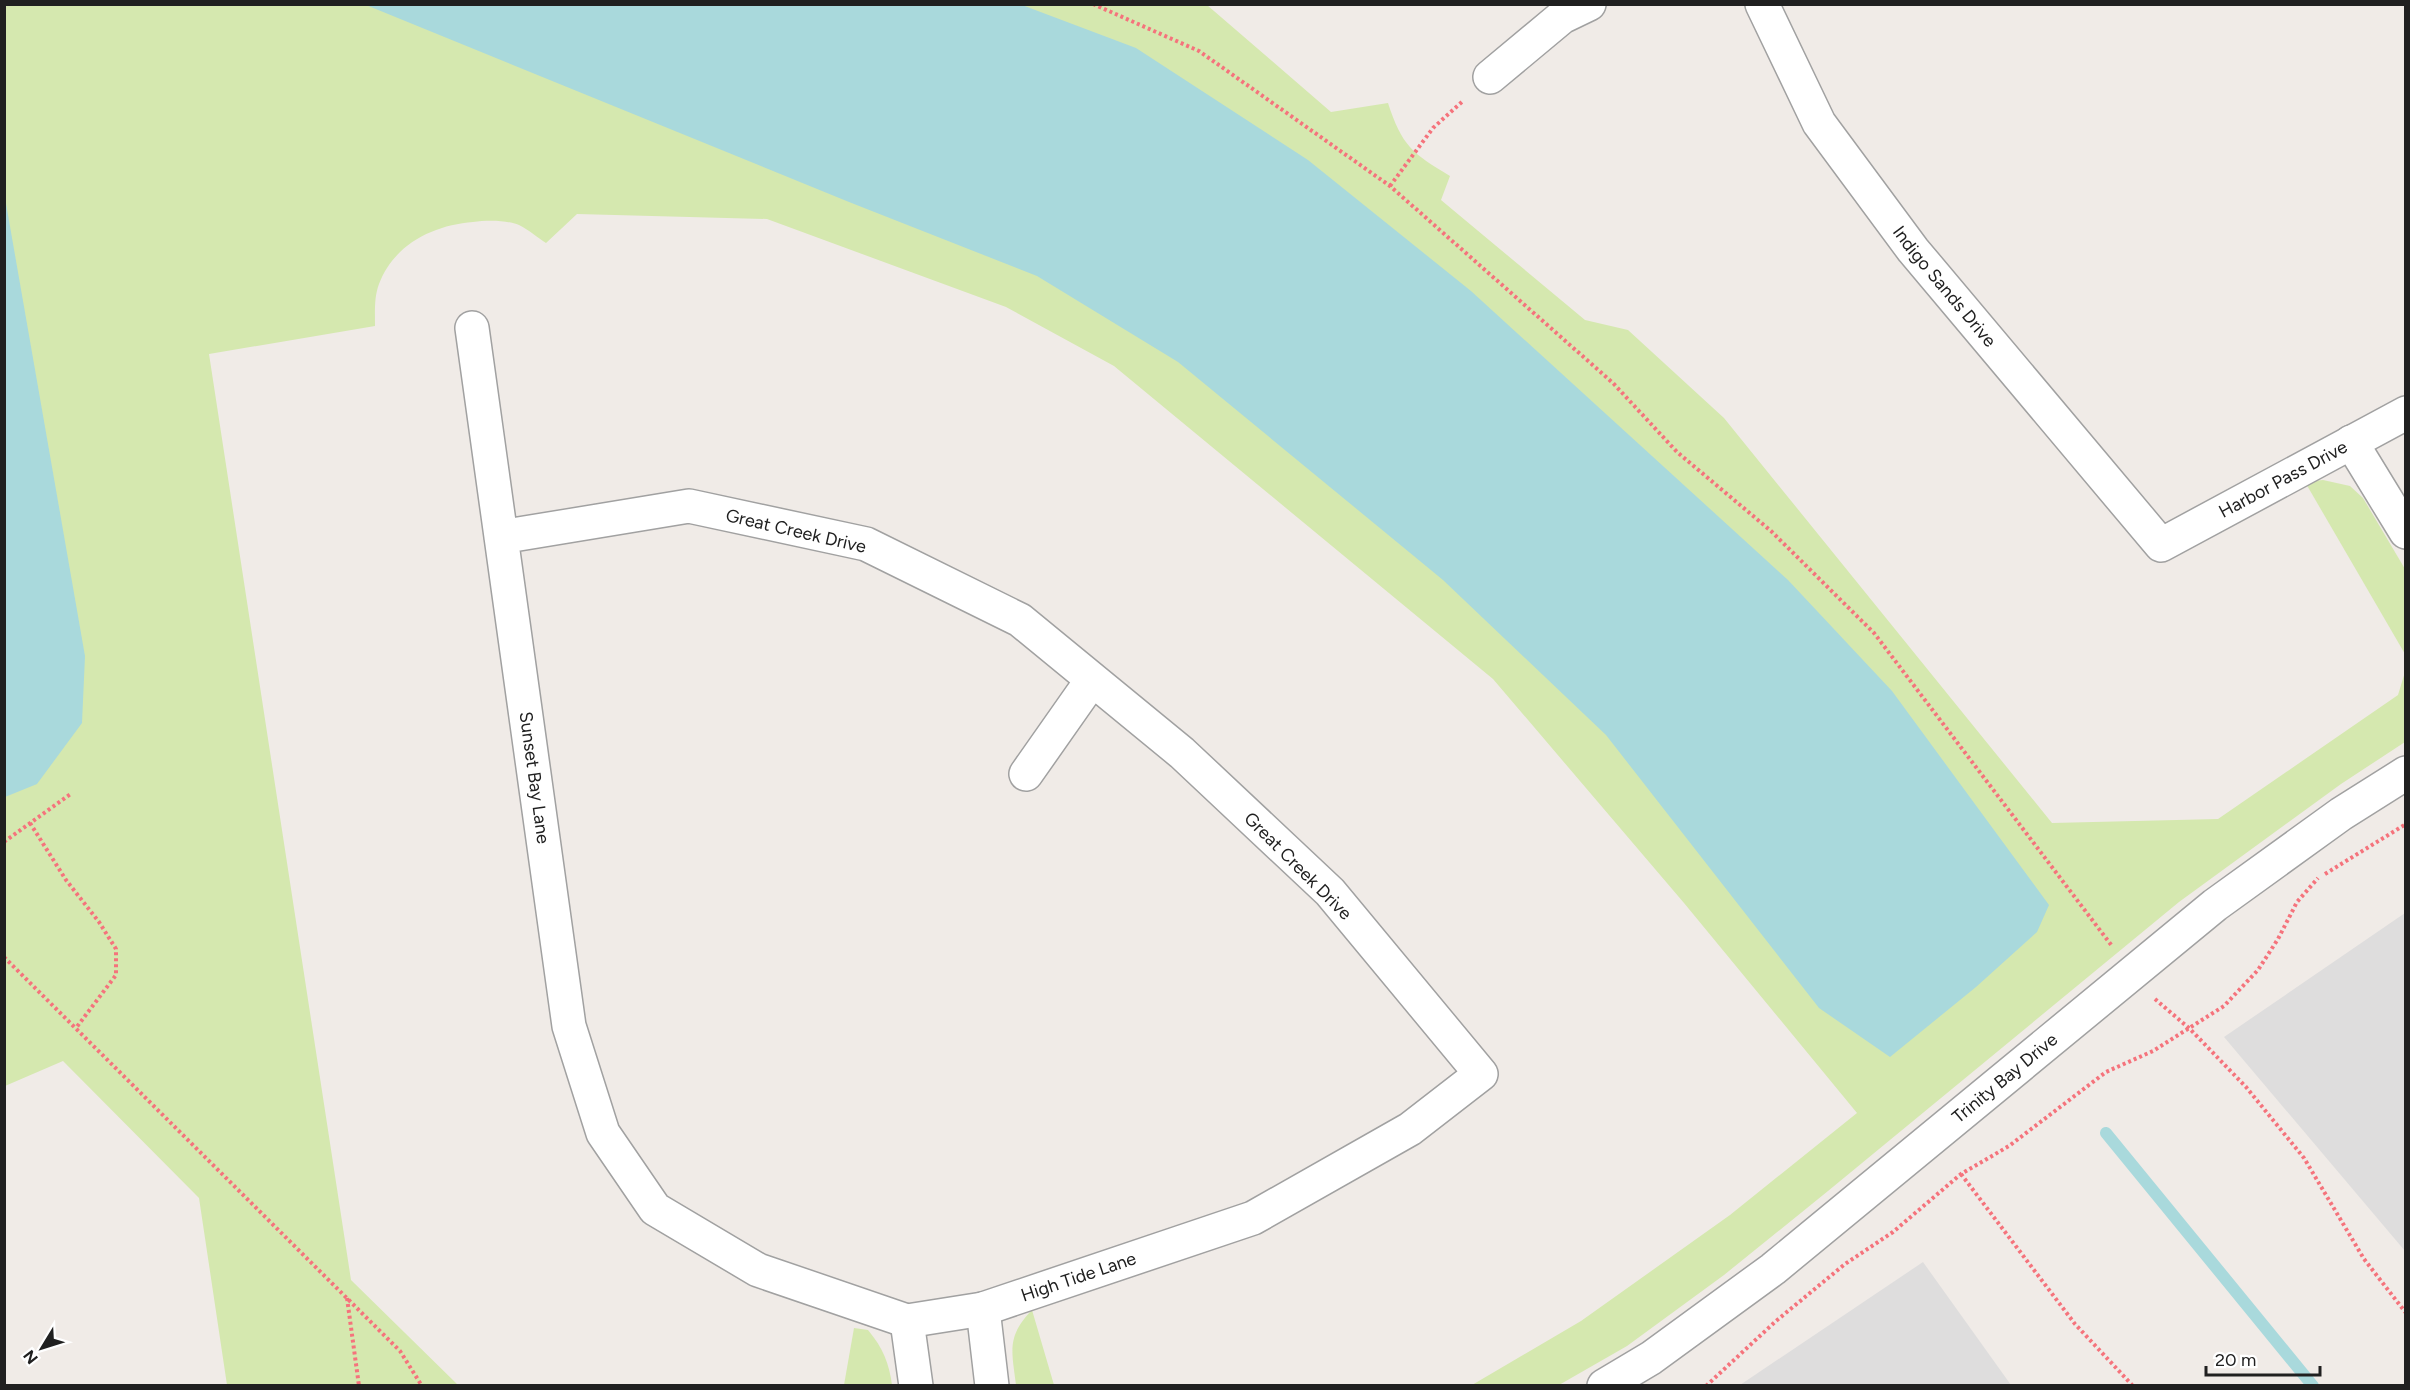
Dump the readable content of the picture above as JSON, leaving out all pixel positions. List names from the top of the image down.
{
  "streets": {
    "street": [
      "Indigo Sands Drive",
      "Harbor Pass Drive",
      "Great Creek Drive",
      "Sunset Bay Lane",
      "Trinity Bay Drive",
      "High Tide Lane"
    ]
  },
  "crossings": [
    ["Indigo Sands Drive", "Harbor Pass Drive"],
    ["Great Creek Drive", "Sunset Bay Lane"],
    ["Great Creek Drive", "High Tide Lane"],
    ["Sunset Bay Lane", "High Tide Lane"]
  ],
  "scale_bar": "20 m",
  "north": "bottom left"
}
